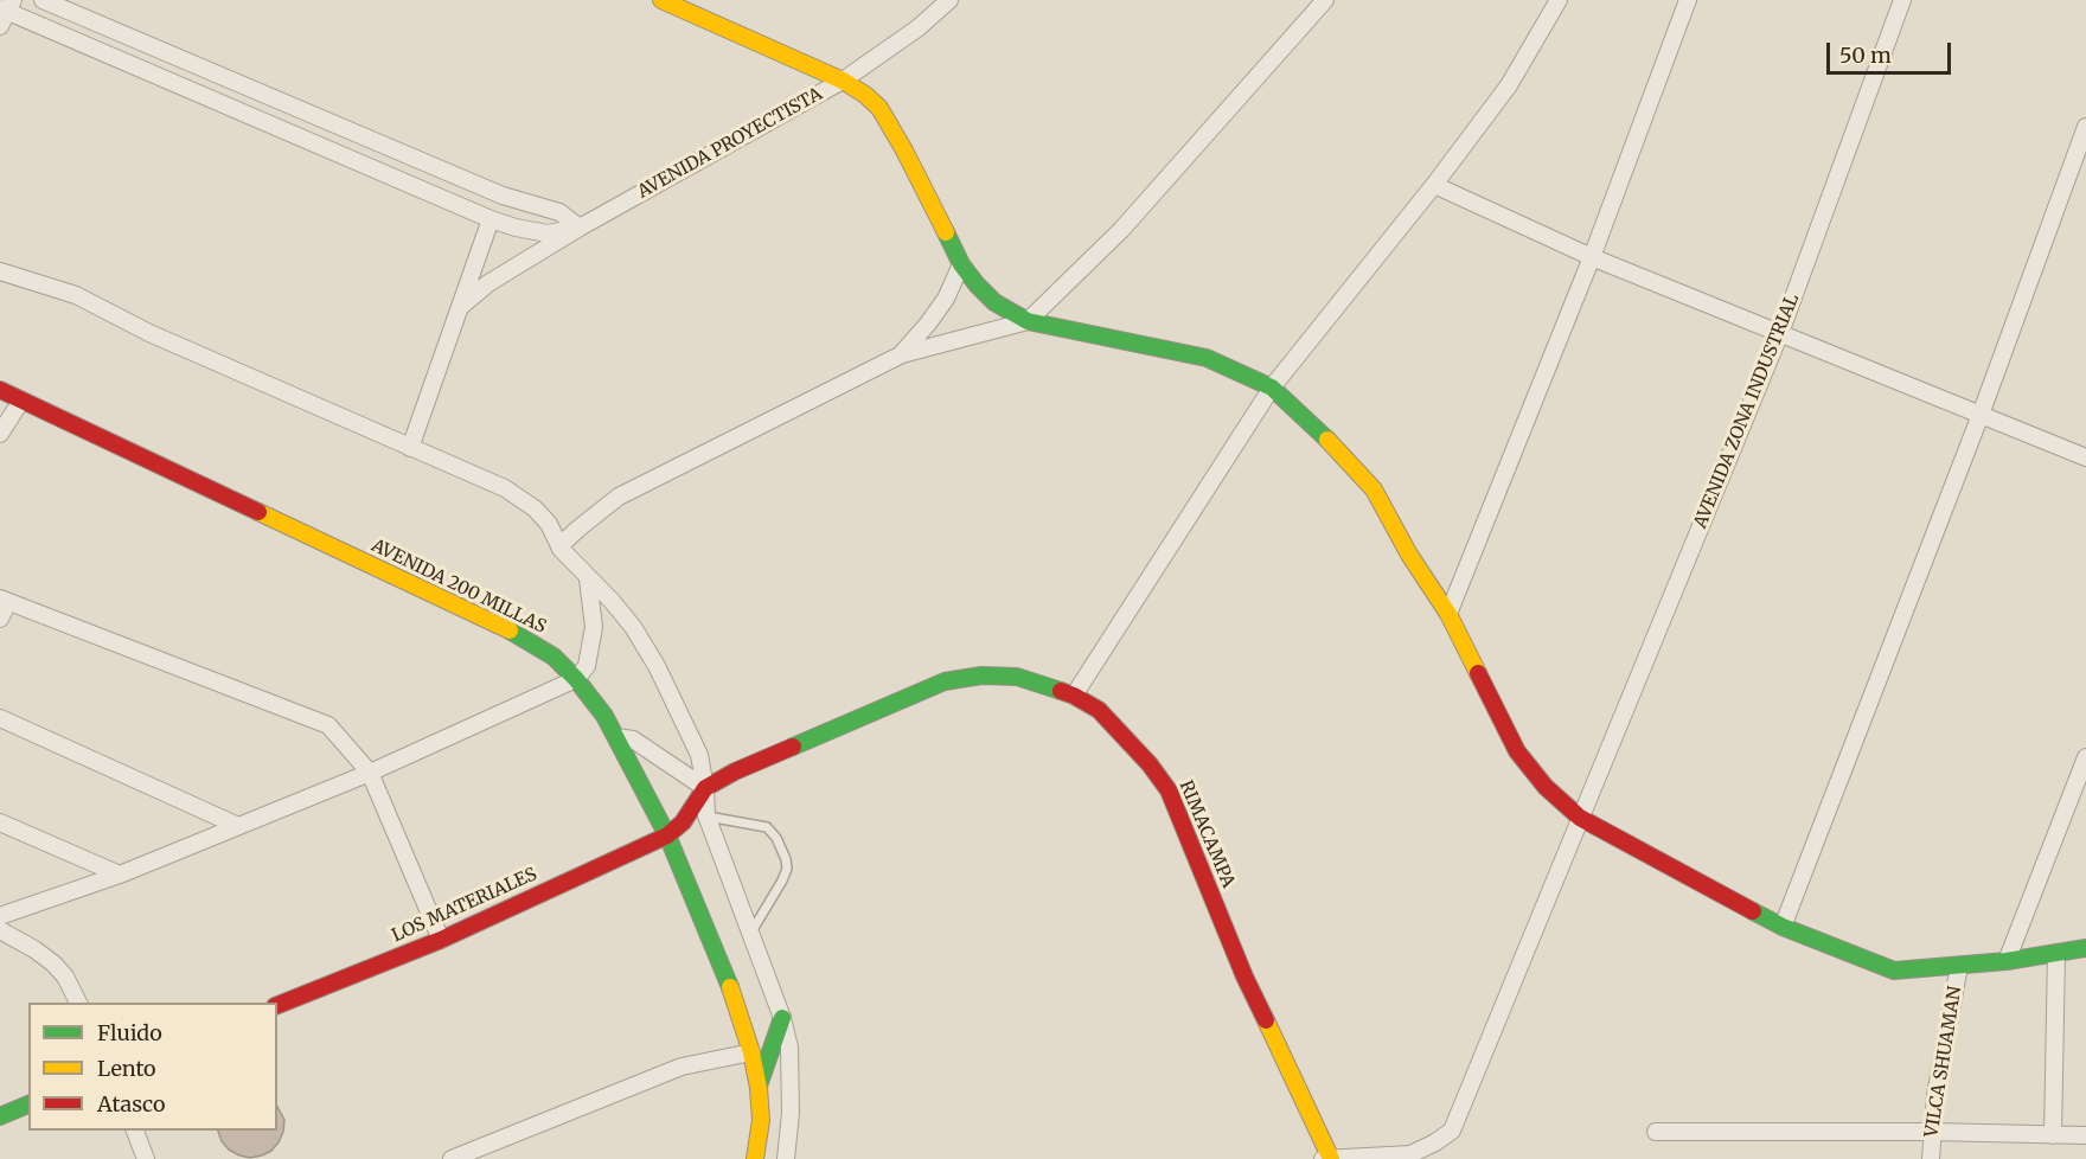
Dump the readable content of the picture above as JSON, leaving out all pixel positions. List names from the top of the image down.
{
  "streets": {
    "street": [
      "AVENIDA PROYECTISTA",
      "AVENIDA ZONA INDUSTRIAL",
      "AVENIDA 200 MILLAS",
      "RIMACAMPA",
      "LOS MATERIALES",
      "VILCA SHUAMAN"
    ]
  },
  "crossings": [
    ["AVENIDA ZONA INDUSTRIAL", "RIMACAMPA"],
    ["AVENIDA 200 MILLAS", "RIMACAMPA"],
    ["AVENIDA 200 MILLAS", "LOS MATERIALES"],
    ["RIMACAMPA", "LOS MATERIALES"]
  ],
  "legend": ["Fluido", "Lento", "Atasco"],
  "scale_bar": "50 m"
}
